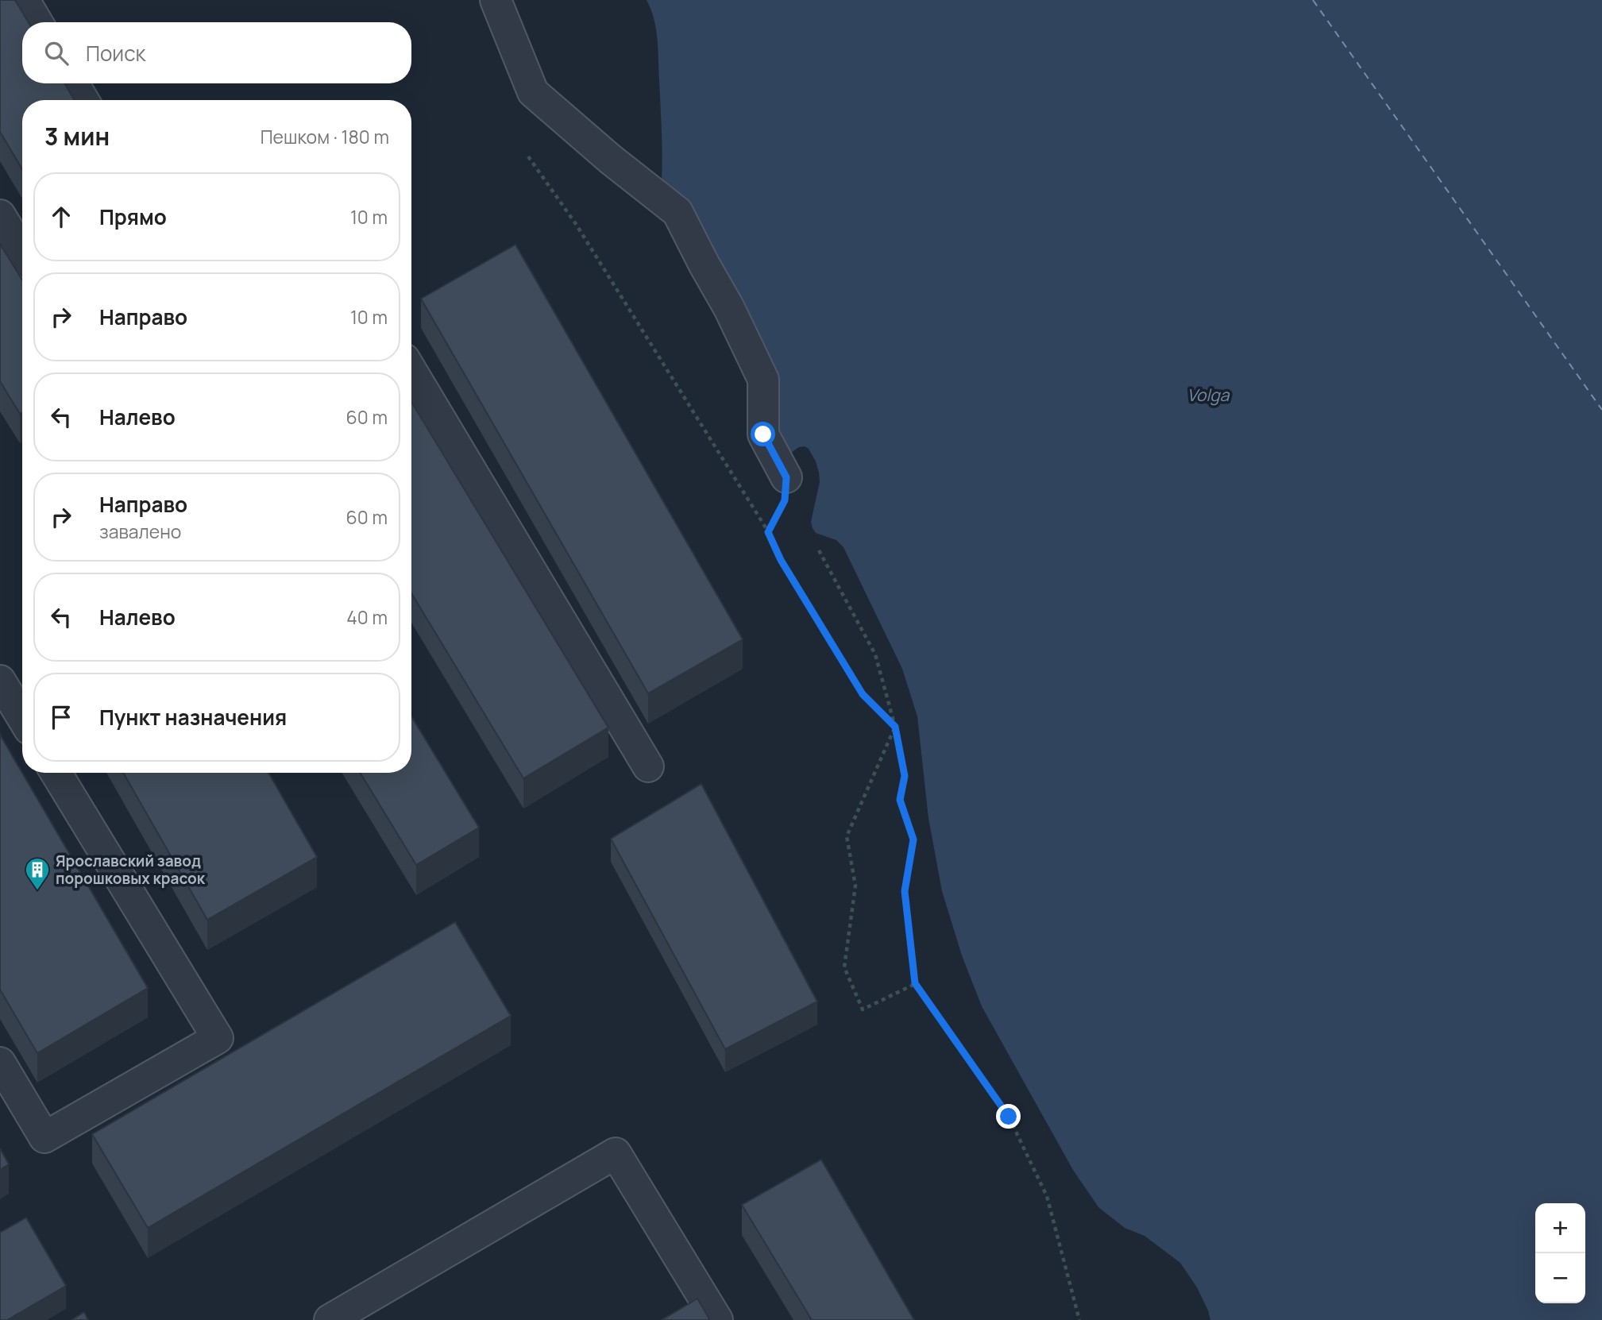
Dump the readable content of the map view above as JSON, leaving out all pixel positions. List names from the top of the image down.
{
  "water": ["Volga"],
  "places": {
    "building": ["Ярославский завод порошковых красок"]
  },
  "page": {
    "search": "Поиск",
    "heading": ["3 мин", "Пешком · 180 m"],
    "list": [
      ["Прямо", "10 m"],
      ["Направо", "10 m"],
      ["Налево", "60 m"],
      ["Направо", "завалено", "60 m"],
      ["Налево", "40 m"],
      "Пункт назначения"
    ],
    "map_buttons": ["+", "−"]
  }
}
